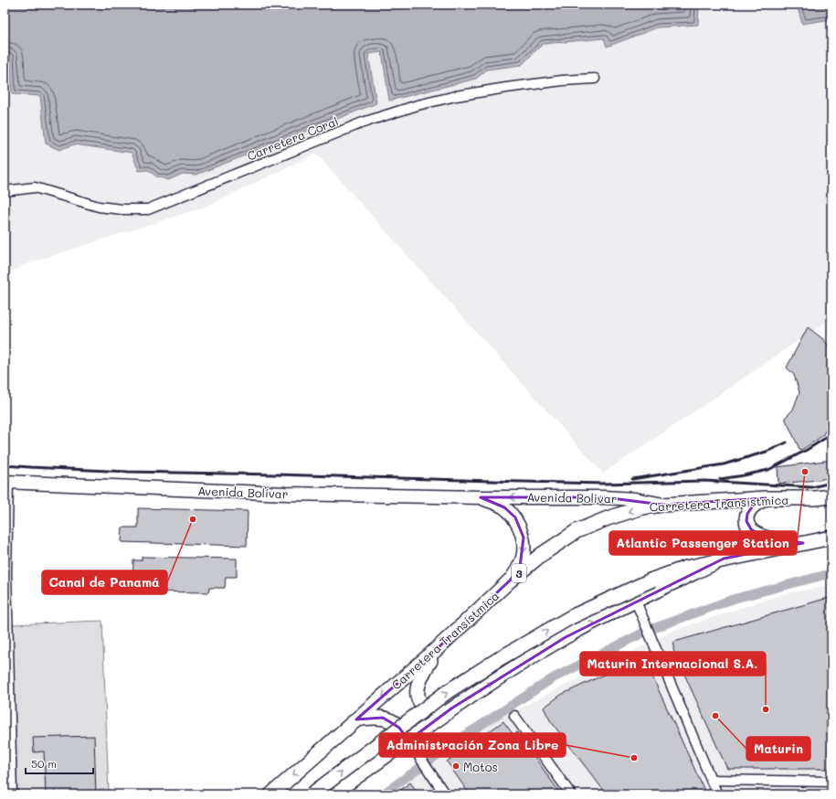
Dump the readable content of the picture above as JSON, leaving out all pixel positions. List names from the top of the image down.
{
  "streets": {
    "main road": ["Avenida Bolívar", "Carretera Transístmica", "3"],
    "street": ["Carretera Coral"]
  },
  "crossings": [
    ["Avenida Bolívar", "Carretera Transístmica"]
  ],
  "places": [
    "Atlantic Passenger Station",
    "Canal de Panamá",
    "Maturin Internacional S.A.",
    "Maturin",
    "Administración Zona Libre",
    "Motos"
  ],
  "scale_bar": "50 m"
}
